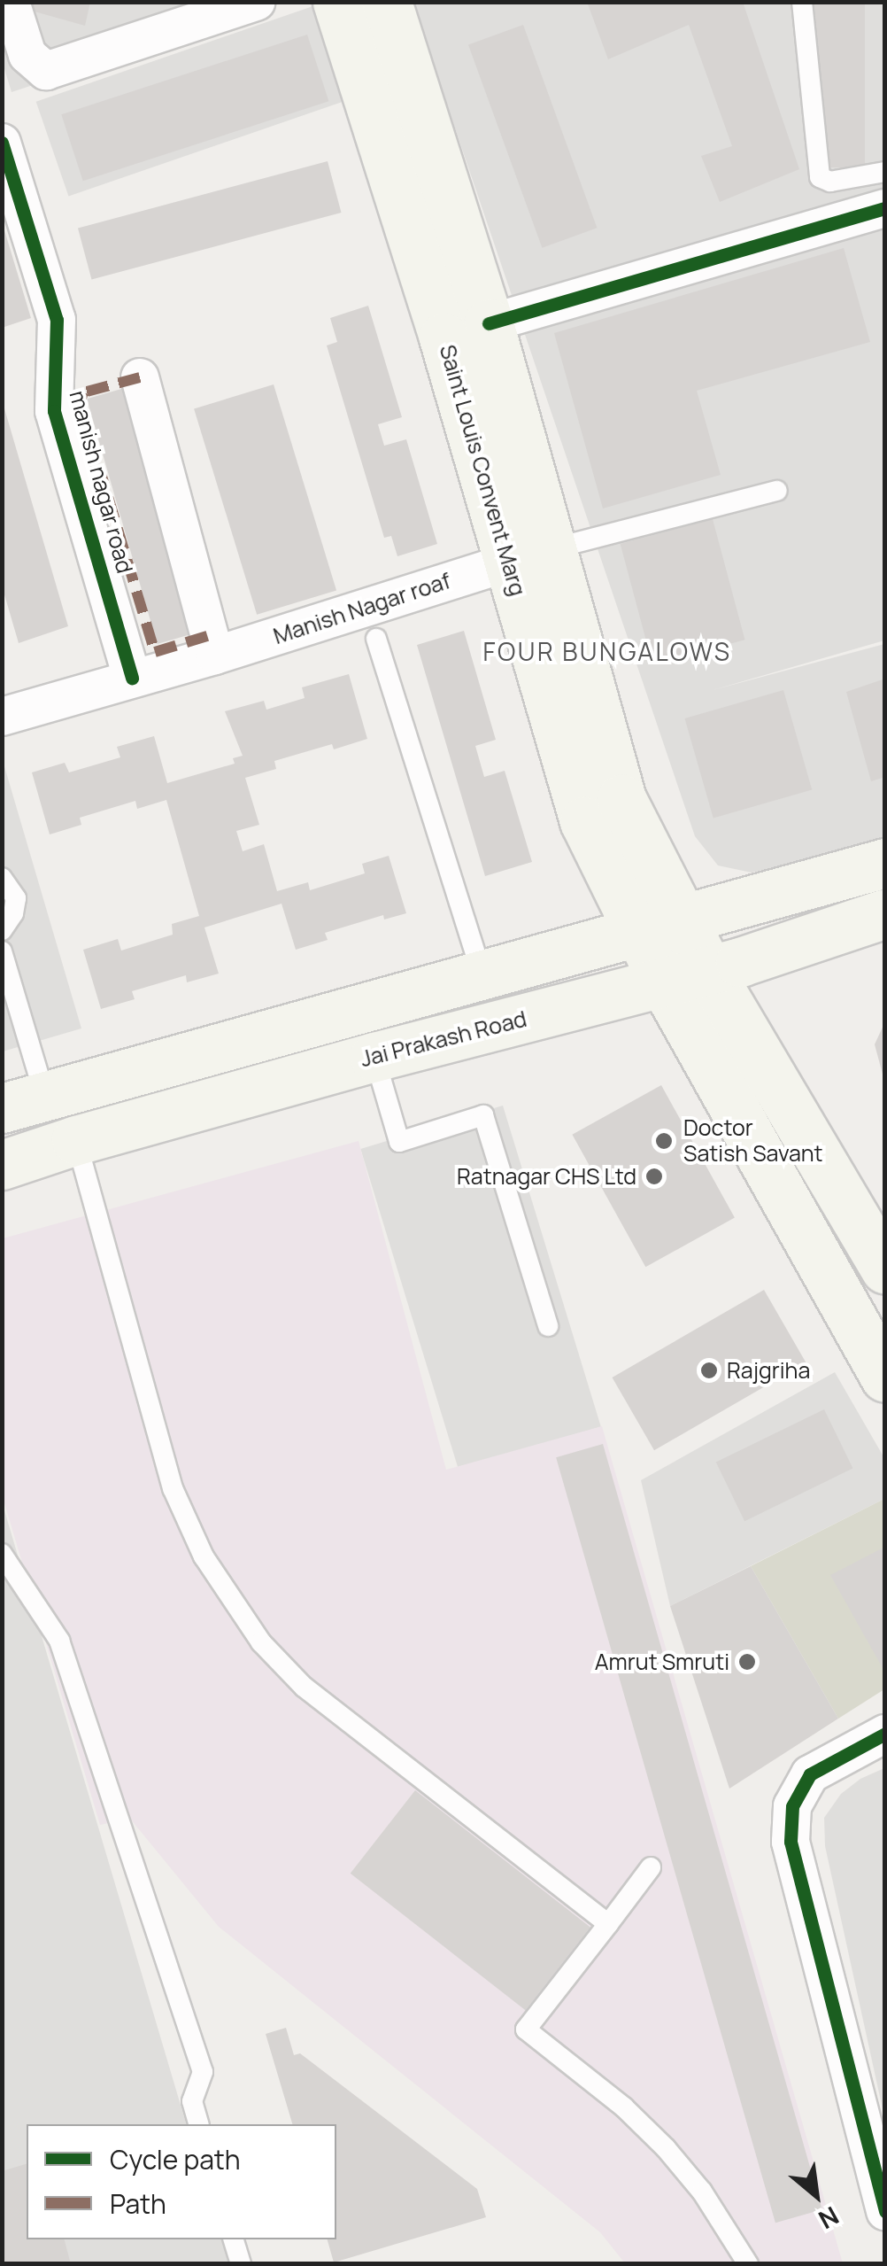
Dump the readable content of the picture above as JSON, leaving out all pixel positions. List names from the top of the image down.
{
  "streets": {
    "main road": ["Saint Louis Convent Marg", "Jai Prakash Road"],
    "street": ["manish nagar road", "Manish Nagar roaf"]
  },
  "crossings": [
    ["Saint Louis Convent Marg", "Manish Nagar roaf"],
    ["Saint Louis Convent Marg", "Jai Prakash Road"]
  ],
  "districts": ["FOUR BUNGALOWS"],
  "places": [
    "Doctor Satish Savant",
    "Ratnagar CHS Ltd",
    "Rajgriha",
    "Amrut Smruti"
  ],
  "legend": ["Cycle path", "Path"],
  "north": "bottom right"
}
